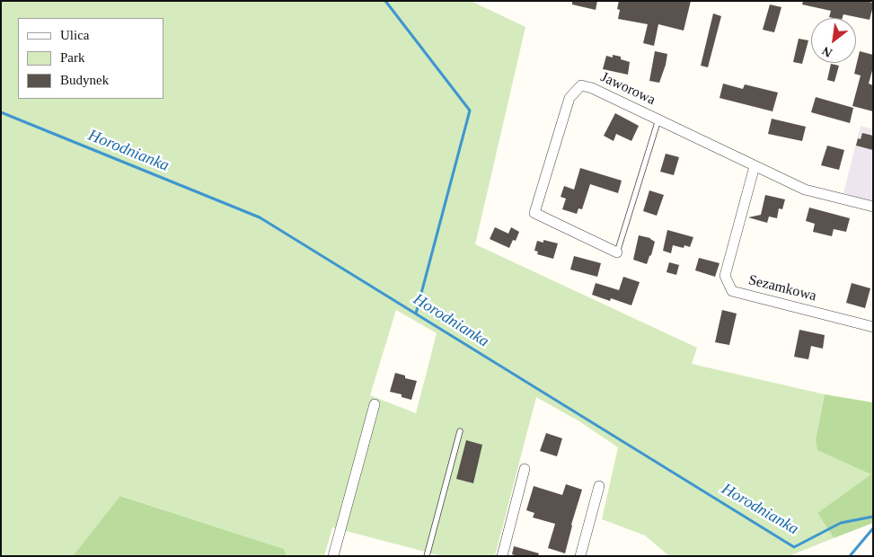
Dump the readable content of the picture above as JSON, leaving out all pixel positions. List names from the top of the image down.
{
  "streets": {
    "street": ["Jaworowa", "Sezamkowa"]
  },
  "crossings": [
    ["Jaworowa", "Sezamkowa"]
  ],
  "water": ["Horodnianka"],
  "legend": ["Ulica", "Park", "Budynek"],
  "north": "bottom left"
}
